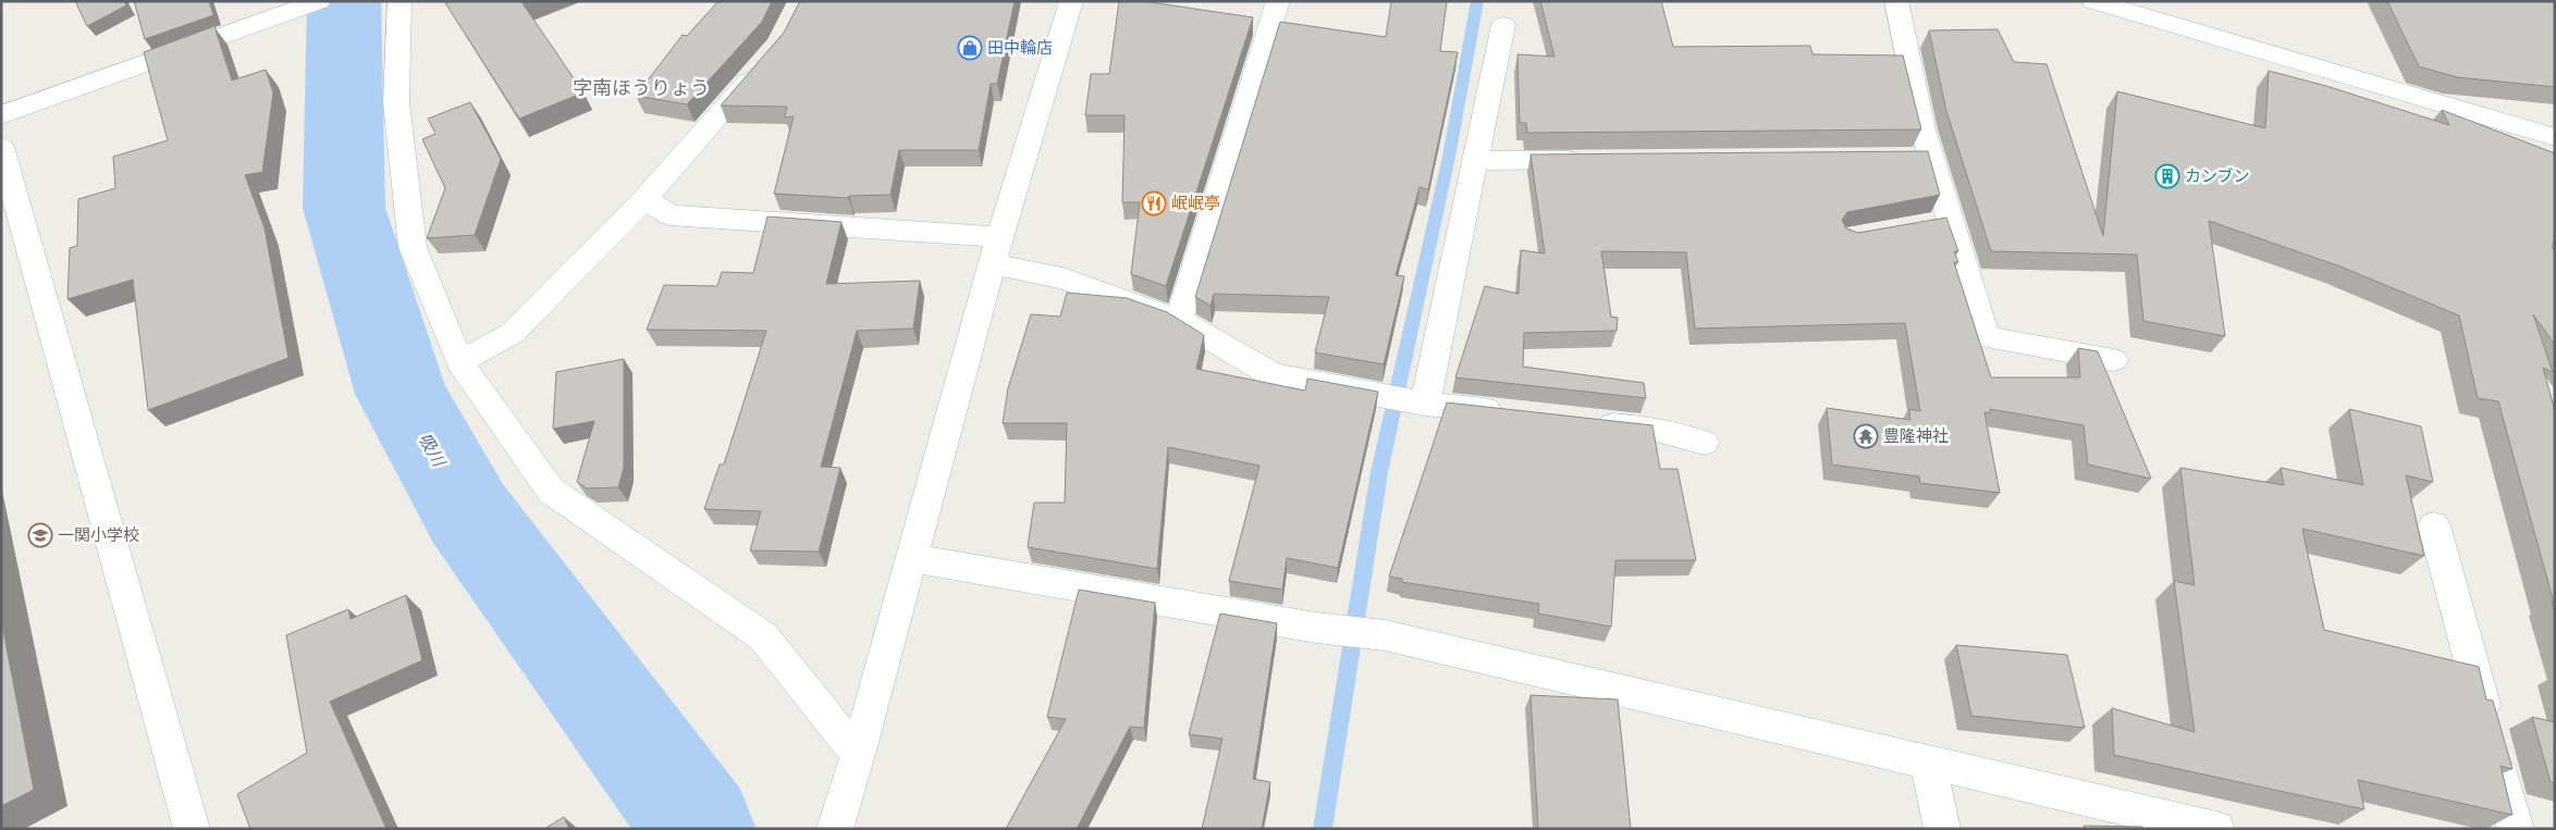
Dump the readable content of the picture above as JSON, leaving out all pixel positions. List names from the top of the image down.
{
  "districts": ["字南ほうりょう"],
  "water": ["吸川"],
  "places": {
    "shop": ["田中輪店"],
    "building": ["カンブン"],
    "restaurant": ["岷岷亭"],
    "temple": ["豊隆神社"],
    "school or university": ["一関小学校"]
  }
}
